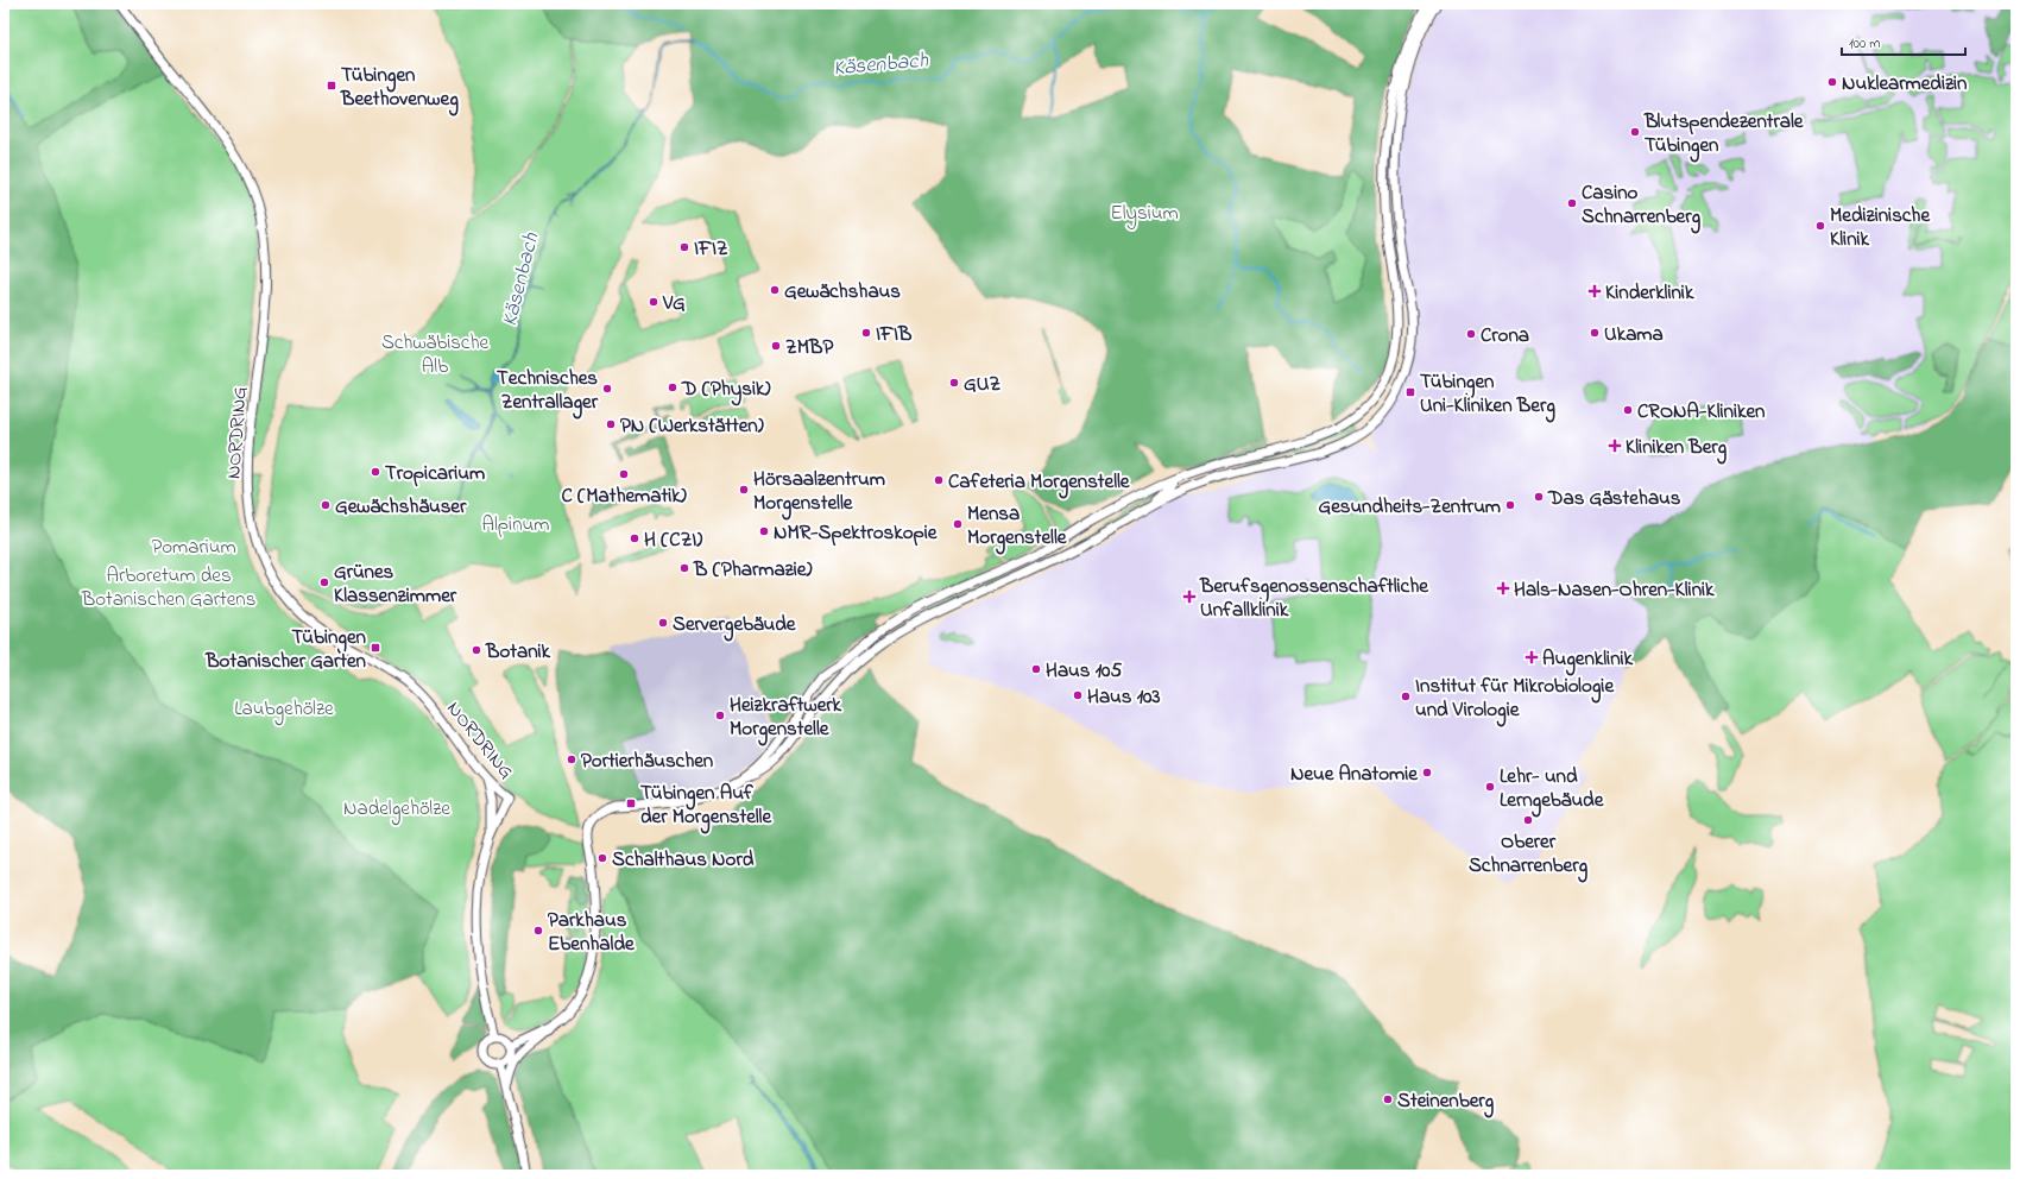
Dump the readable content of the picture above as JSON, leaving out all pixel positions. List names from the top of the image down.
{
  "streets": {
    "street": ["NORDRING"]
  },
  "water": ["Käsenbach"],
  "parks": [
    "Elysium",
    "Schwäbische Alb",
    "Alpinum",
    "Pomarium",
    "Arboretum des Botanischen Gartens",
    "Laubgehölze",
    "Nadelgehölze"
  ],
  "places": {
    "other": [
      "Nuklearmedizin",
      "Blutspendezentrale Tübingen",
      "Casino Schnarrenberg",
      "Medizinische Klinik",
      "IFIZ",
      "Gewächshaus",
      "VG",
      "IFIB",
      "Ukama",
      "Crona",
      "ZMBP",
      "GUZ",
      "D (Physik)",
      "Technisches Zentrallager",
      "CRONA-Kliniken",
      "PN (Werkstätten)",
      "Tropicarium",
      "C (Mathematik)",
      "Cafeteria Morgenstelle",
      "Hörsaalzentrum Morgenstelle",
      "Das Gästehaus",
      "Gewächshäuser",
      "Gesundheits-Zentrum",
      "Mensa Morgenstelle",
      "NMR-Spektroskopie",
      "H (CZI)",
      "B (Pharmazie)",
      "Grünes Klassenzimmer",
      "Servergebäude",
      "Botanik",
      "Haus 105",
      "Haus 103",
      "Institut für Mikrobiologie und Virologie",
      "Heizkraftwerk Morgenstelle",
      "Portierhäuschen",
      "Neue Anatomie",
      "Lehr- und Lerngebäude",
      "Oberer Schnarrenberg",
      "Schalthaus Nord",
      "Parkhaus Ebenhalde",
      "Steinenberg"
    ],
    "transit": [
      "Tübingen Beethovenweg",
      "Tübingen Uni-Kliniken Berg",
      "Tübingen Botanischer Garten",
      "Tübingen Auf der Morgenstelle"
    ],
    "health": [
      "Kinderklinik",
      "Kliniken Berg",
      "Hals-Nasen-Ohren-Klinik",
      "Berufsgenossenschaftliche Unfallklinik",
      "Augenklinik"
    ]
  },
  "scale_bar": "100 m"
}
